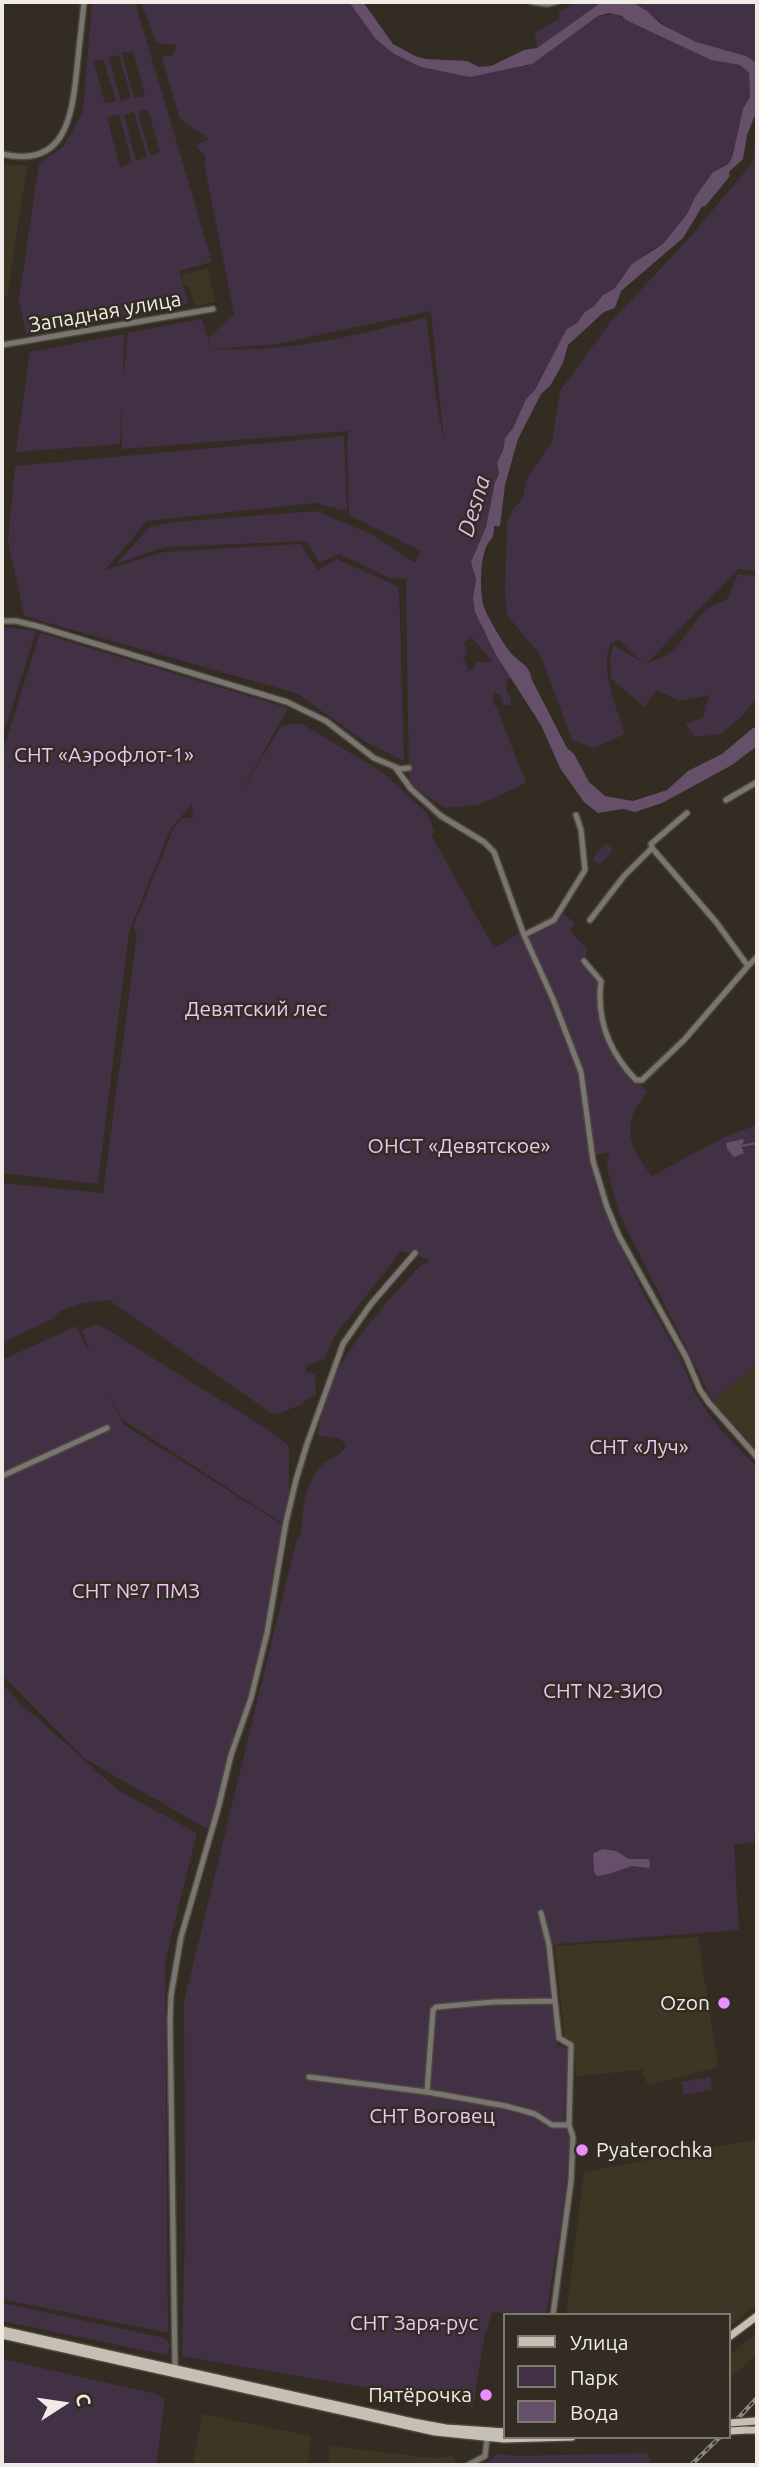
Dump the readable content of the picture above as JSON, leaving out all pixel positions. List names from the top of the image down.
{
  "streets": {
    "street": ["Западная улица"]
  },
  "water": ["Desna"],
  "parks": [
    "СНТ «Аэрофлот-1»",
    "Девятский лес",
    "ОНСТ «Девятское»",
    "СНТ «Луч»",
    "СНТ №7 ПМЗ",
    "СНТ N2-ЗИО",
    "СНТ Воговец",
    "СНТ Заря-рус"
  ],
  "places": ["Ozon", "Pyaterochka", "Пятёрочка"],
  "legend": ["Улица", "Парк", "Вода"],
  "north": "right"
}
